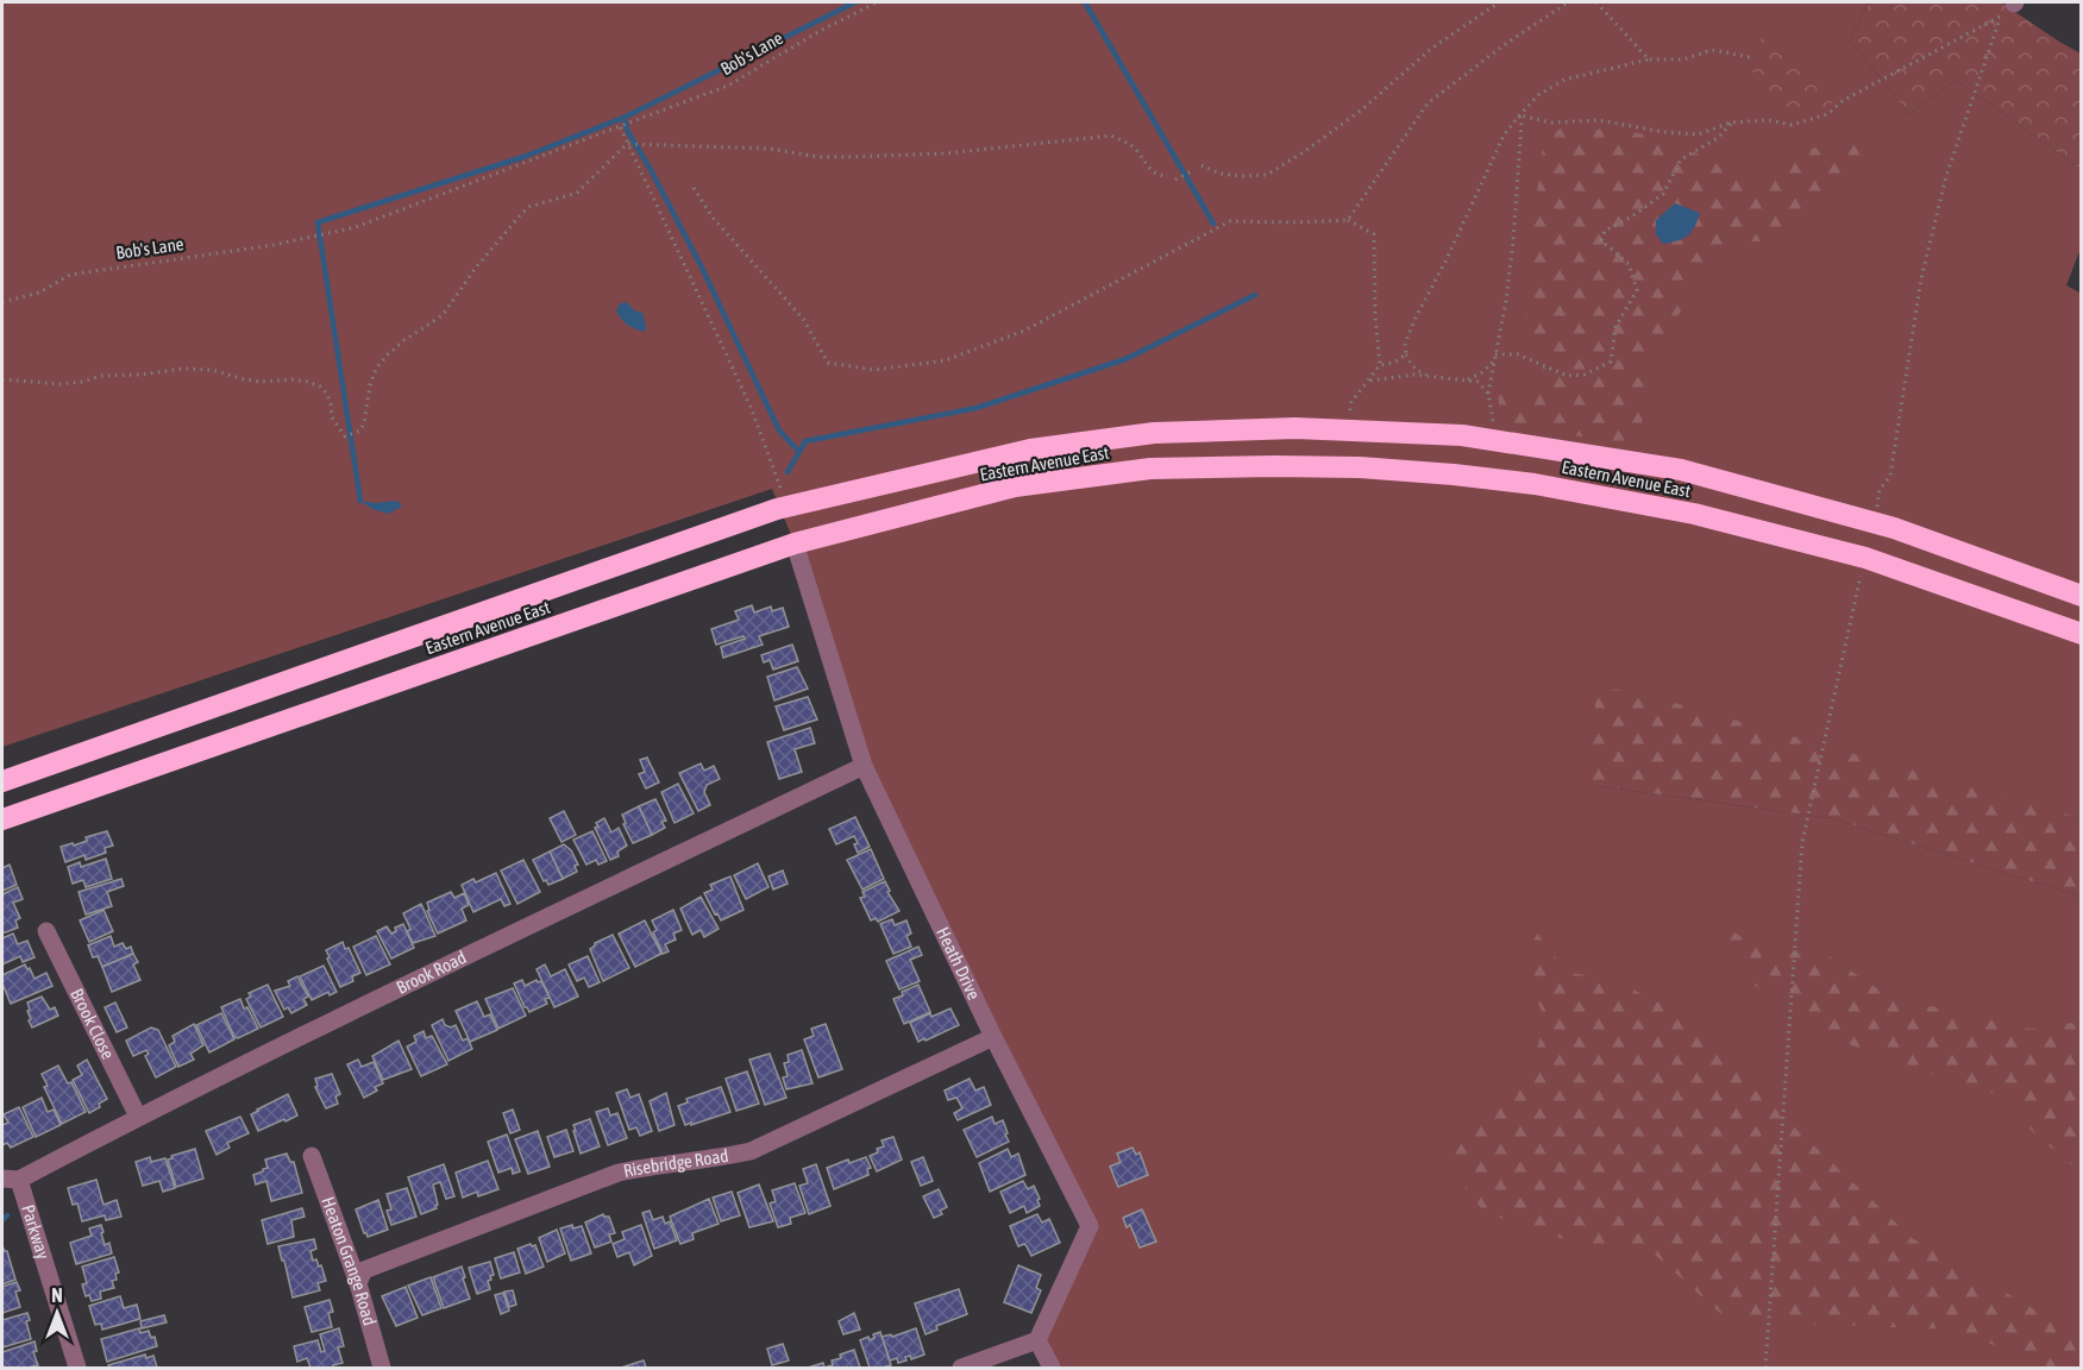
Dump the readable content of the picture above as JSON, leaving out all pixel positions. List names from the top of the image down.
{
  "streets": {
    "highway": ["Eastern Avenue East"],
    "street": [
      "Heath Drive",
      "Brook Road",
      "Brook Close",
      "Risebridge Road",
      "Parkway",
      "Heaton Grange Road"
    ],
    "path": ["Bob's Lane"]
  },
  "crossings": [
    ["Eastern Avenue East", "Heath Drive"],
    ["Heath Drive", "Brook Road"],
    ["Heath Drive", "Risebridge Road"],
    ["Brook Road", "Brook Close"],
    ["Brook Road", "Parkway"],
    ["Risebridge Road", "Heaton Grange Road"]
  ],
  "north": "top"
}
